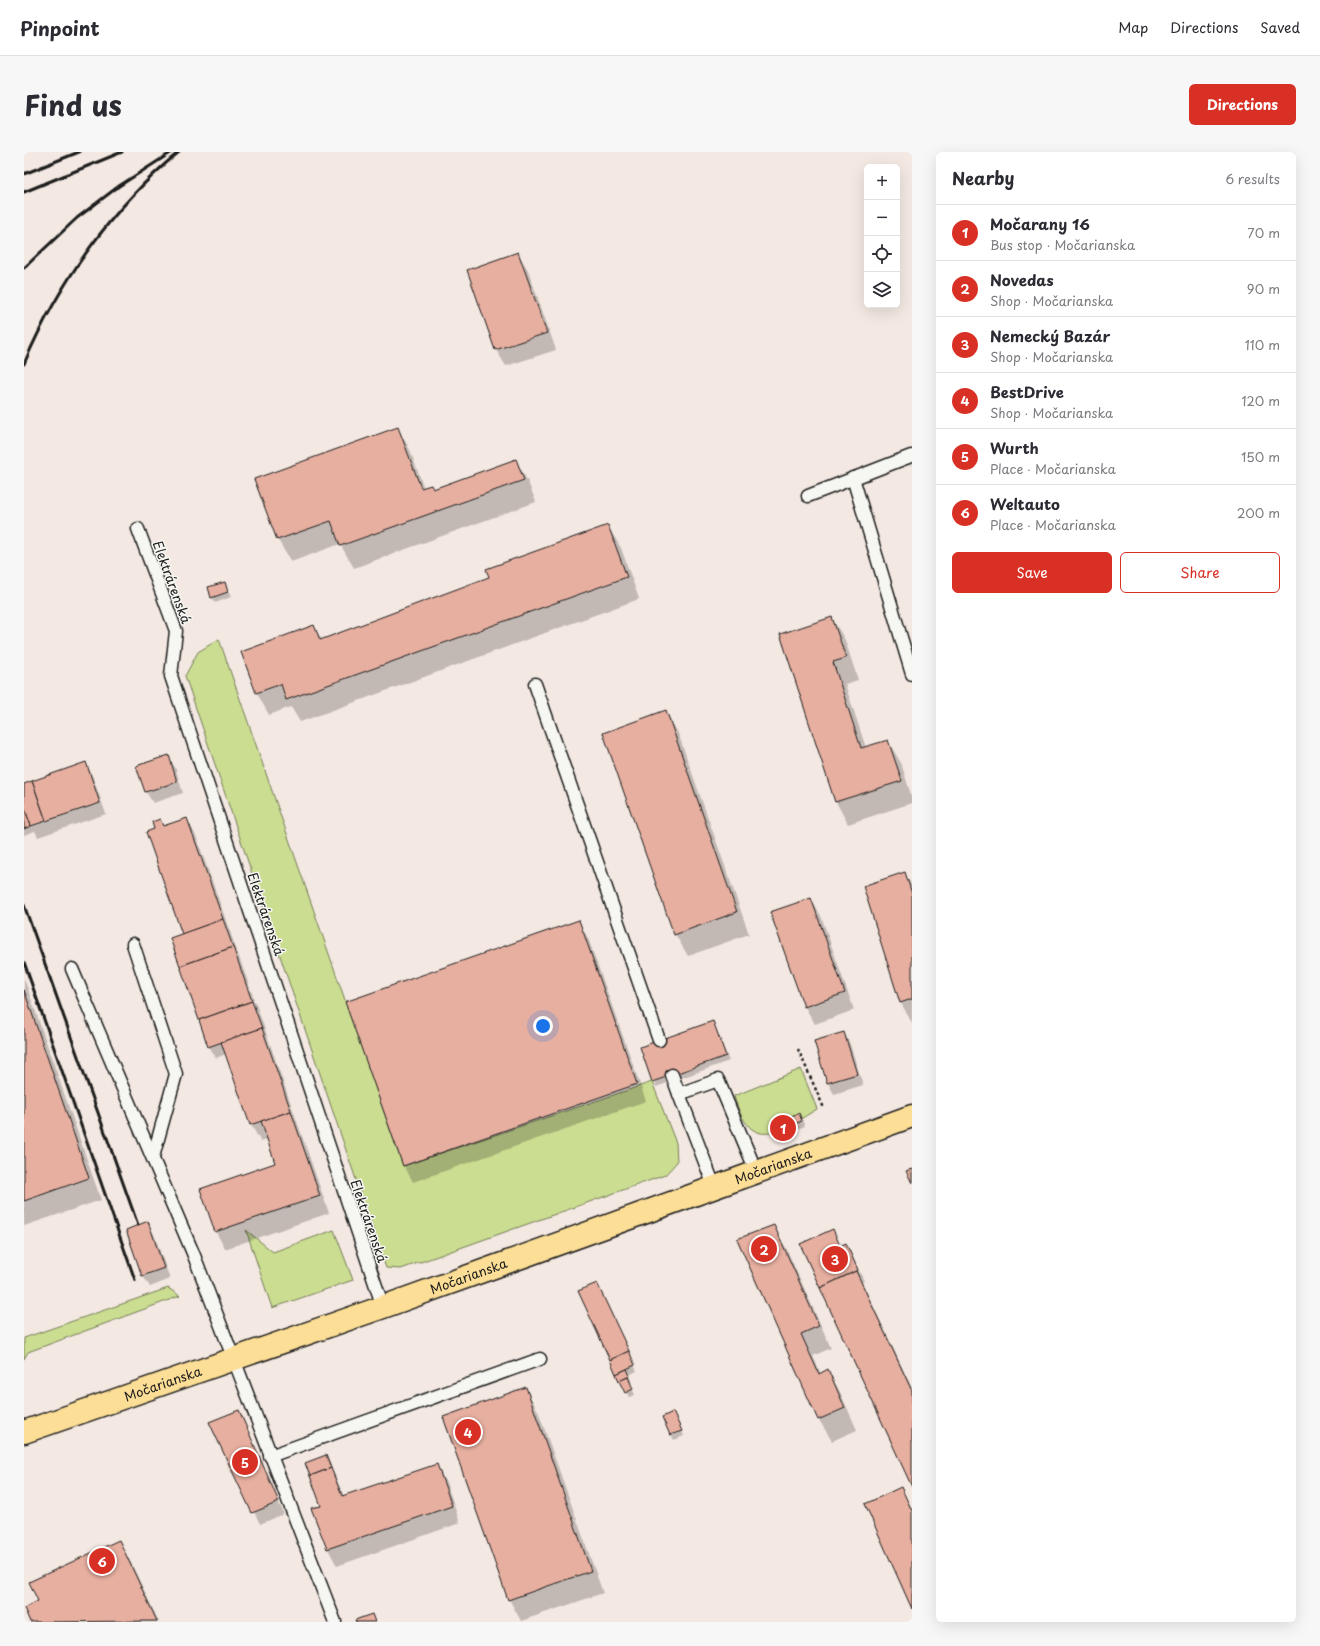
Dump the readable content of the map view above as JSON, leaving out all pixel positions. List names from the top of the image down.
{
  "streets": {
    "main road": ["Močarianska"],
    "lane": ["Elektrárenská"]
  },
  "crossings": [
    ["Elektrárenská", "Močarianska"]
  ],
  "page": {
    "header": "Pinpoint",
    "nav": ["Map", "Directions", "Saved"],
    "title": "Find us",
    "buttons": [
      "Directions",
      ["Save", "Share"]
    ],
    "heading": ["Nearby", "6 results"],
    "map_buttons": ["+", "−"],
    "list": [
      {
        "mark": "1",
        "name": "Močarany 16",
        "note": "Bus stop · Močarianska",
        "value": "70 m"
      },
      {
        "mark": "2",
        "name": "Novedas",
        "note": "Shop · Močarianska",
        "value": "90 m"
      },
      {
        "mark": "3",
        "name": "Nemecký Bazár",
        "note": "Shop · Močarianska",
        "value": "110 m"
      },
      {
        "mark": "4",
        "name": "BestDrive",
        "note": "Shop · Močarianska",
        "value": "120 m"
      },
      {
        "mark": "5",
        "name": "Wurth",
        "note": "Place · Močarianska",
        "value": "150 m"
      },
      {
        "mark": "6",
        "name": "Weltauto",
        "note": "Place · Močarianska",
        "value": "200 m"
      }
    ],
    "pins": [
      "1",
      "2",
      "3",
      "4",
      "5",
      "6"
    ]
  }
}
